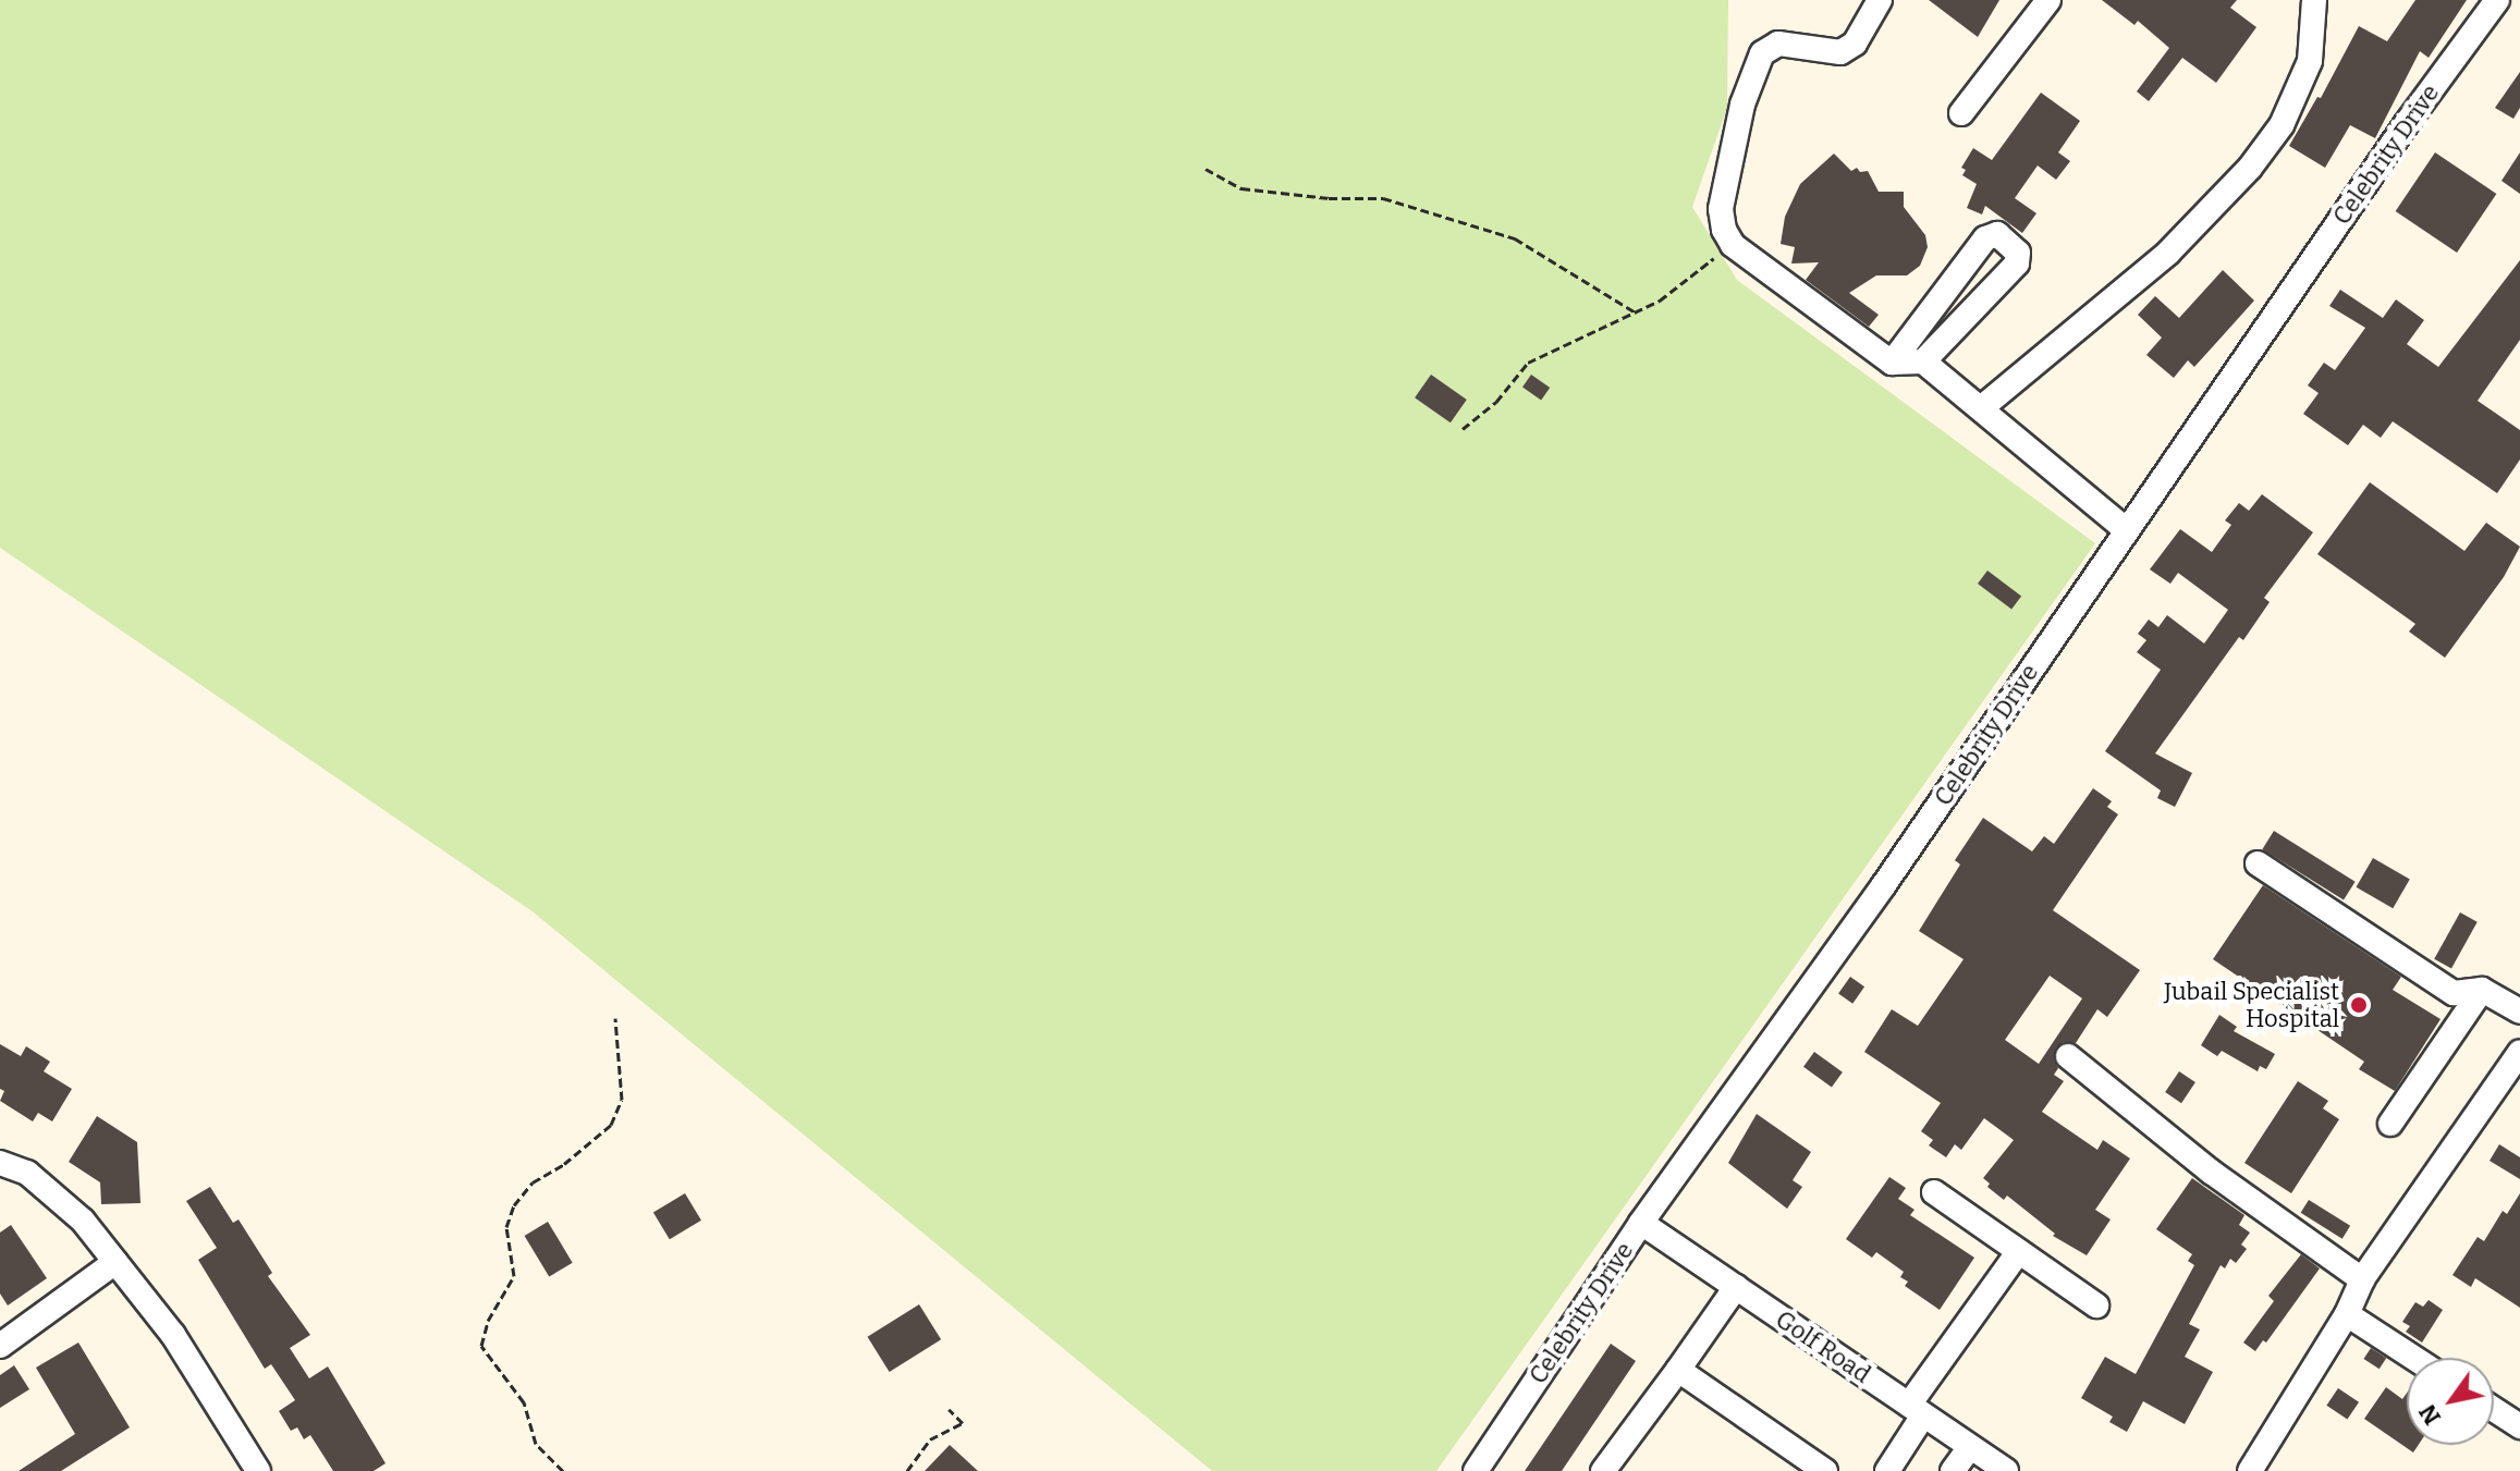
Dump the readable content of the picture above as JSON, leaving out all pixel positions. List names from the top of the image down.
{
  "streets": {
    "street": ["Celebrity Drive", "Golf Road"]
  },
  "crossings": [
    ["Celebrity Drive", "Golf Road"]
  ],
  "places": ["Jubail Specialist Hospital"],
  "north": "bottom left"
}
